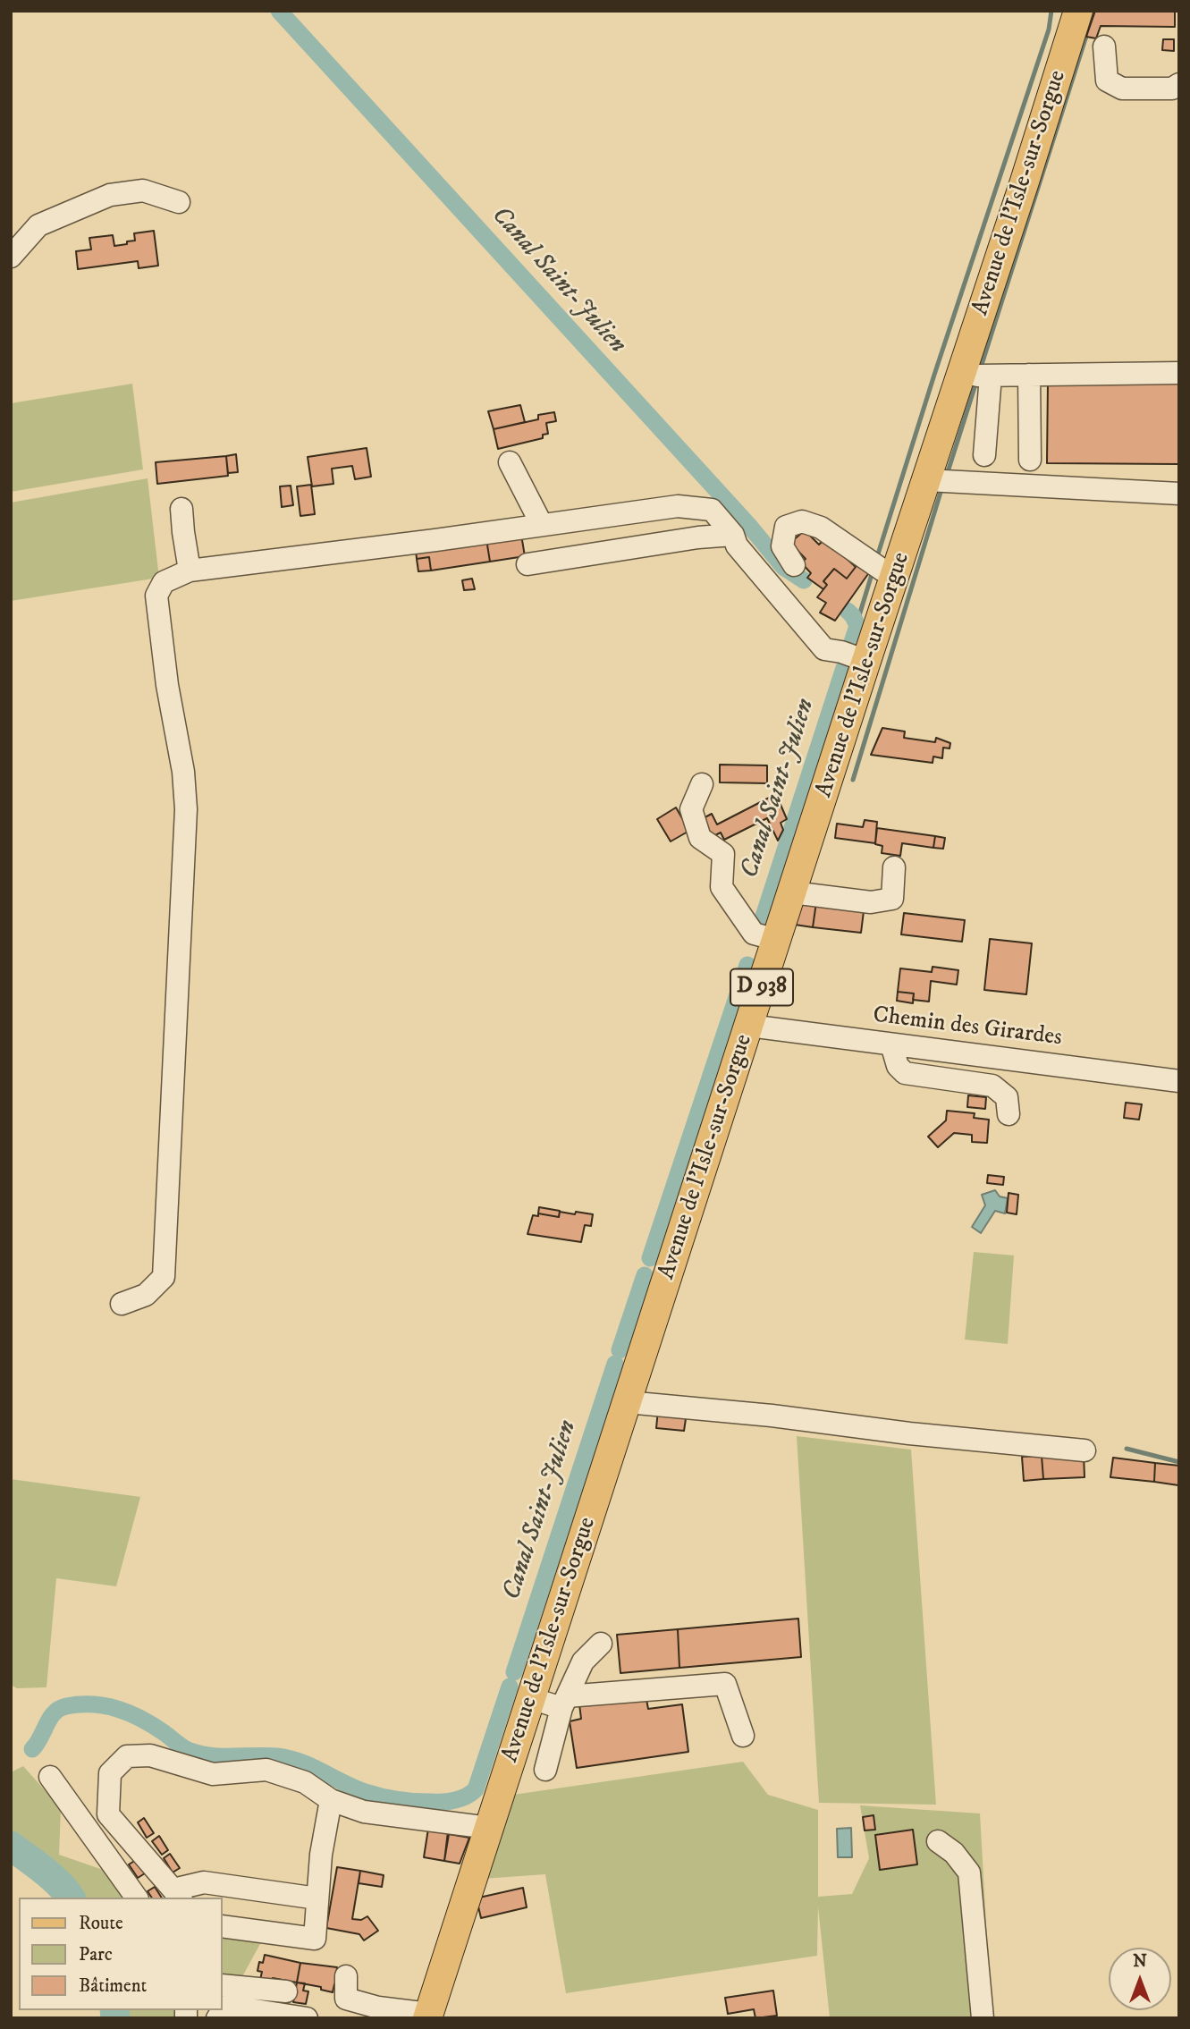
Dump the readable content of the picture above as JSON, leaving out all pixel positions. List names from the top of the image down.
{
  "streets": {
    "main road": ["Avenue de l'Isle-sur-Sorgue", "D 938"],
    "street": ["Chemin des Girardes"]
  },
  "crossings": [
    ["Avenue de l'Isle-sur-Sorgue", "Chemin des Girardes"]
  ],
  "water": ["Canal Saint-Julien"],
  "legend": ["Route", "Parc", "Bâtiment"],
  "north": "top"
}
